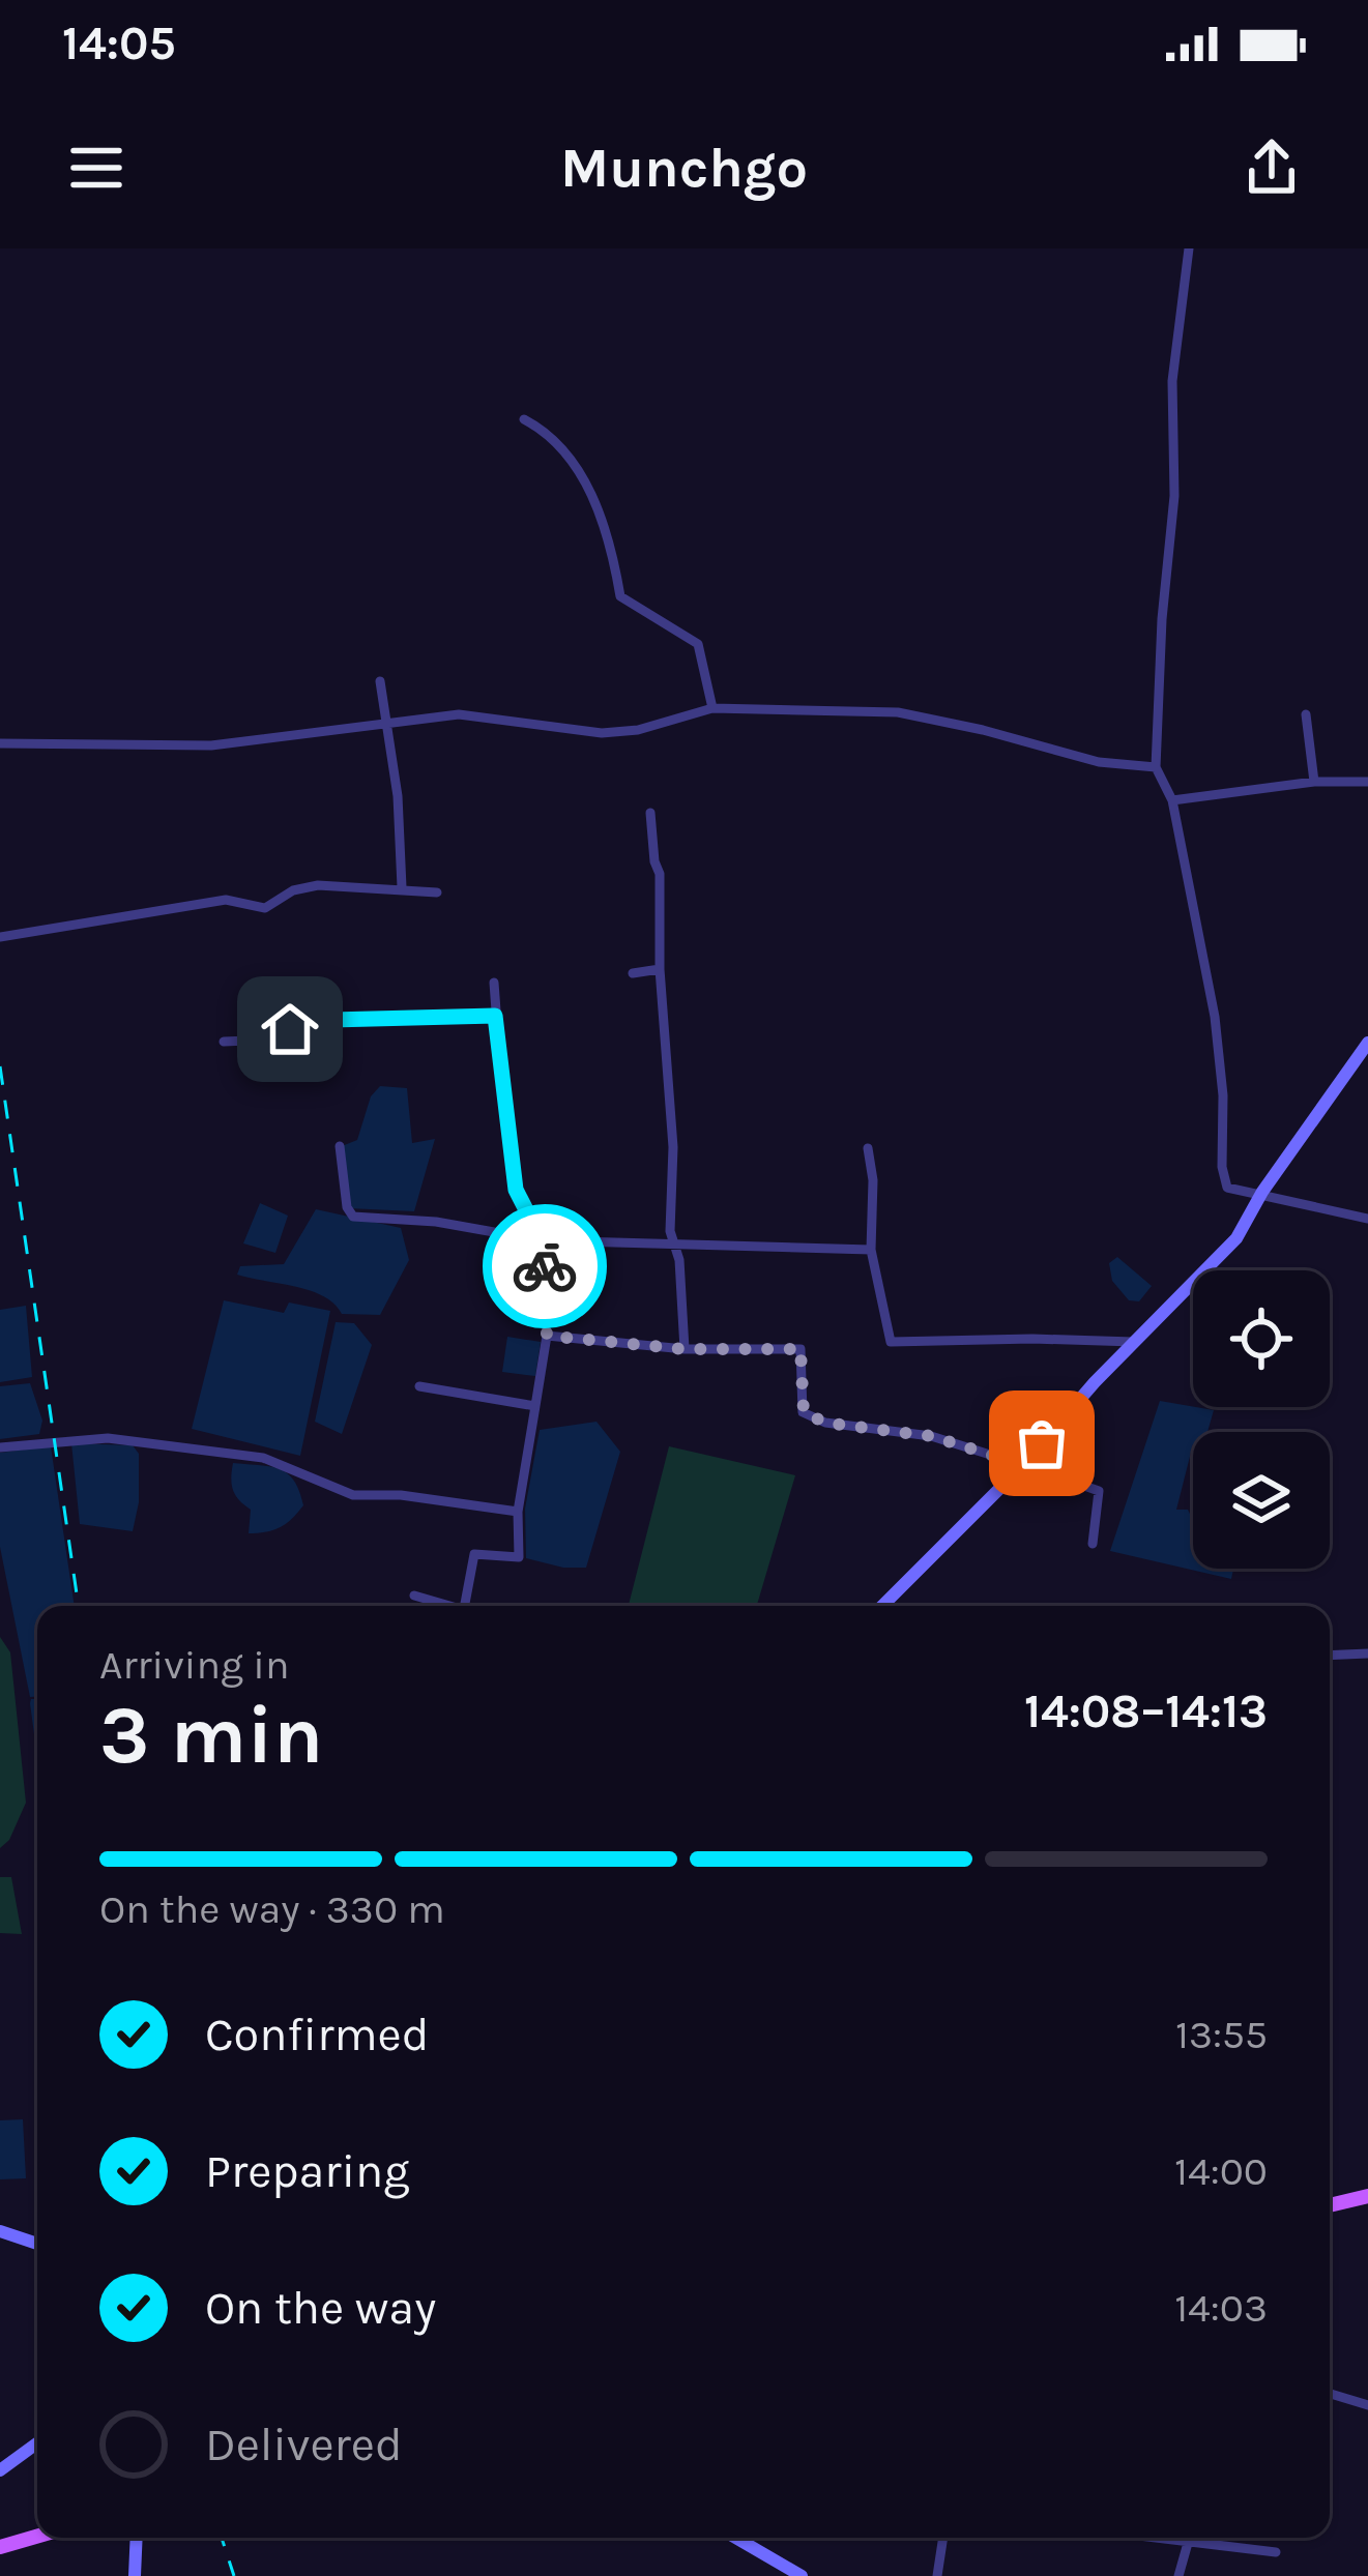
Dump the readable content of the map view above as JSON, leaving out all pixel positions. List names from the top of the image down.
{
  "page": {
    "status": "14:05",
    "header": "Munchgo",
    "heading": ["3 min", "Arriving in", "14:08–14:13"],
    "bar": "On the way · 330 m",
    "list": [
      ["Confirmed", "13:55"],
      ["Preparing", "14:00"],
      ["On the way", "14:03"],
      "Delivered"
    ]
  }
}
